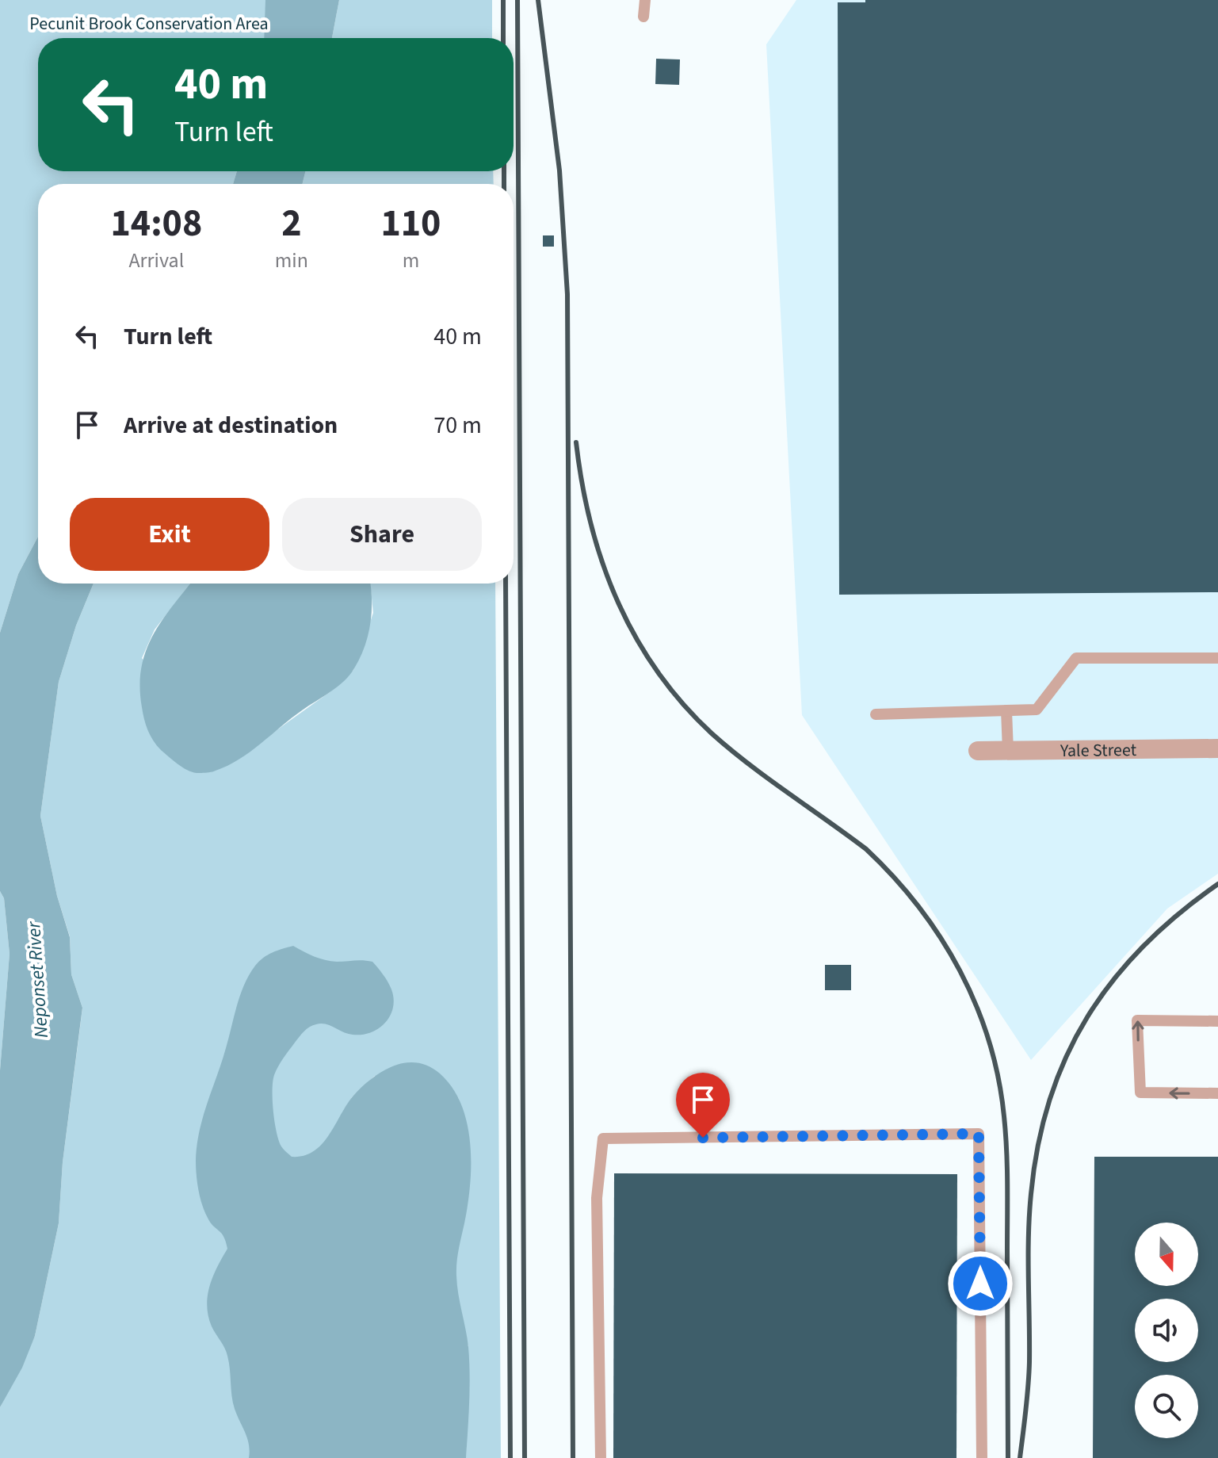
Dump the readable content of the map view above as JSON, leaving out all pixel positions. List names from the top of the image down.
{
  "streets": {
    "street": ["Yale Street"]
  },
  "water": ["Neponset River"],
  "parks": ["Pecunit Brook Conservation Area"],
  "north": "bottom",
  "page": {
    "turn": ["40 m", "Turn left"],
    "eta": [
      "14:08",
      "Arrival",
      "2",
      "min",
      "110",
      "m"
    ],
    "list": [
      {
        "name": "Turn left",
        "value": "40 m"
      },
      {
        "name": "Arrive at destination",
        "value": "70 m"
      }
    ],
    "buttons": ["Exit", "Share"]
  }
}
